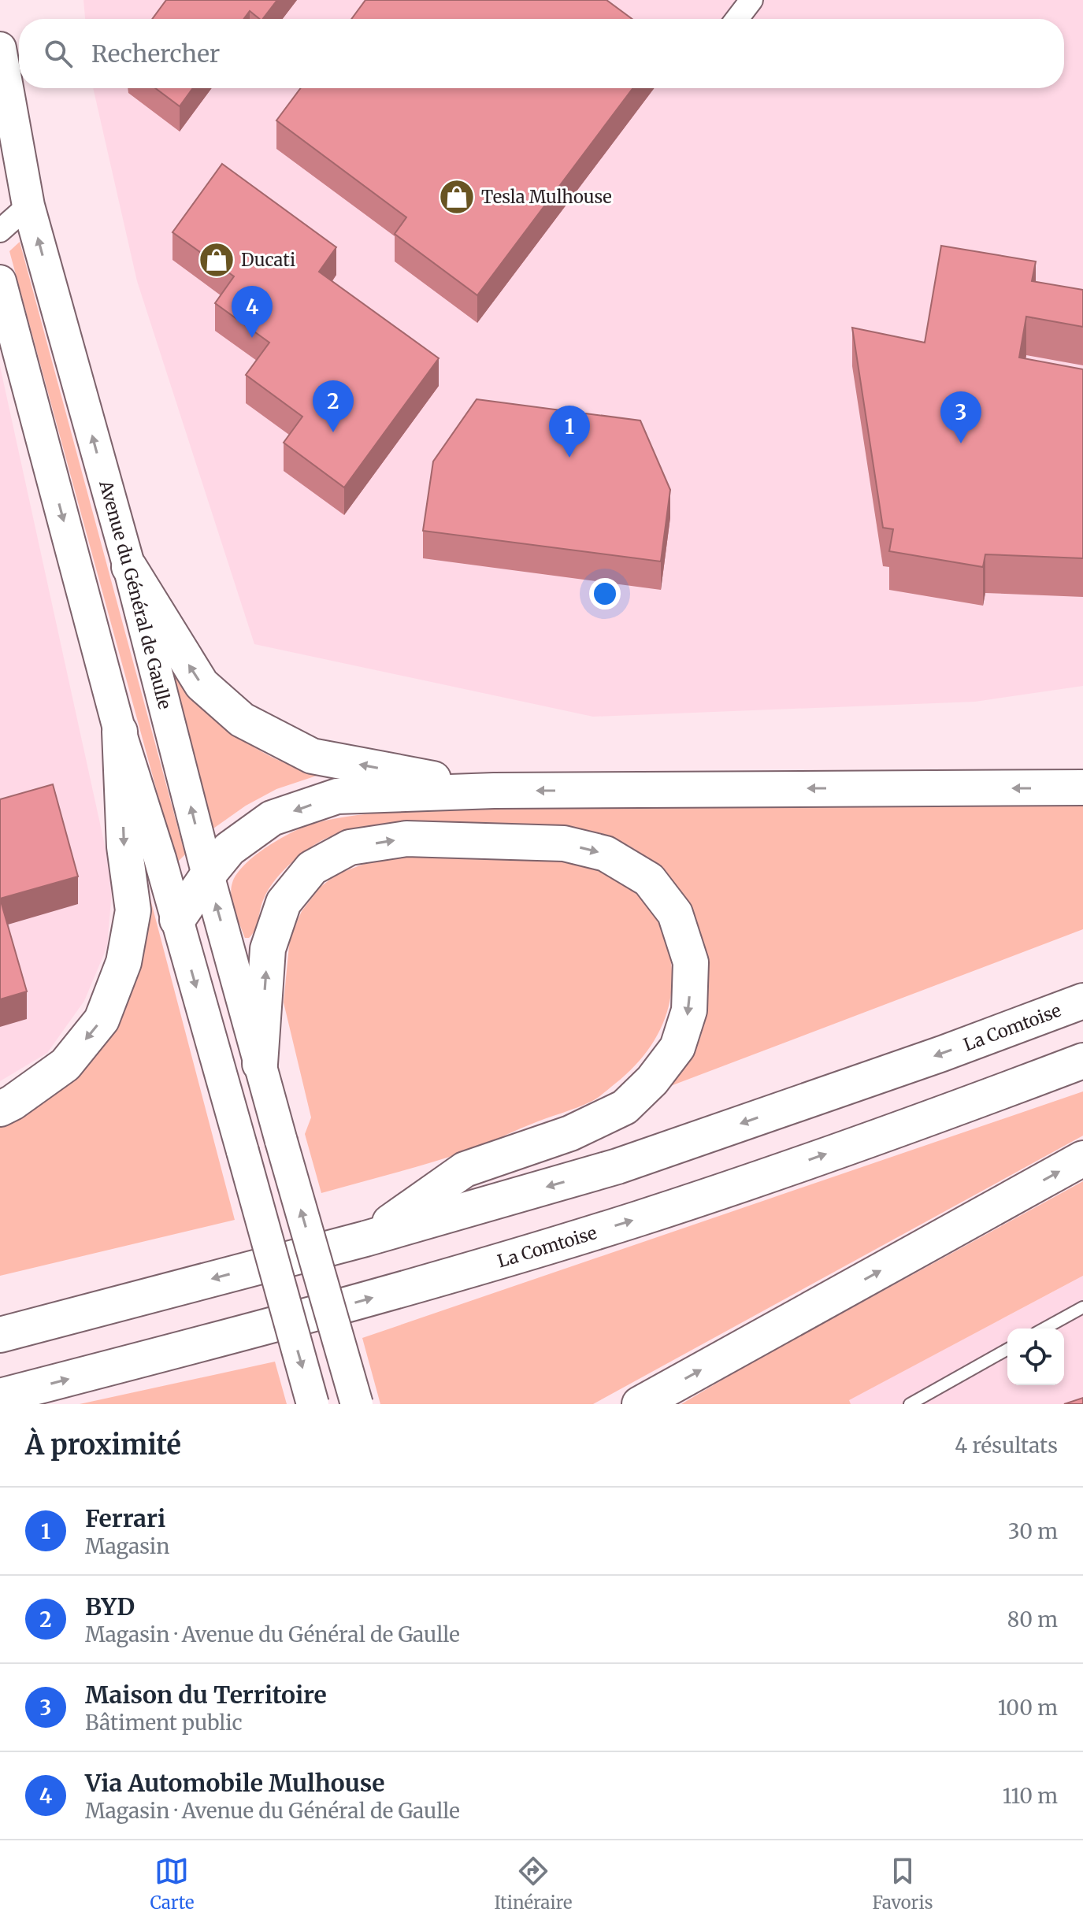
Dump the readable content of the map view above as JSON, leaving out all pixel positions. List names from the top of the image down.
{
  "streets": {
    "highway": ["La Comtoise"],
    "main road": ["Avenue du Général de Gaulle"]
  },
  "places": {
    "shop": ["Tesla Mulhouse", "Ducati"]
  },
  "page": {
    "search": "Rechercher",
    "pins": [
      "4",
      "2",
      "3",
      "1"
    ],
    "heading": ["À proximité", "4 résultats"],
    "list": [
      {
        "mark": "1",
        "name": "Ferrari",
        "note": "Magasin",
        "value": "30 m"
      },
      {
        "mark": "2",
        "name": "BYD",
        "note": "Magasin · Avenue du Général de Gaulle",
        "value": "80 m"
      },
      {
        "mark": "3",
        "name": "Maison du Territoire",
        "note": "Bâtiment public",
        "value": "100 m"
      },
      {
        "mark": "4",
        "name": "Via Automobile Mulhouse",
        "note": "Magasin · Avenue du Général de Gaulle",
        "value": "110 m"
      }
    ],
    "nav": ["Carte", "Itinéraire", "Favoris"]
  }
}
